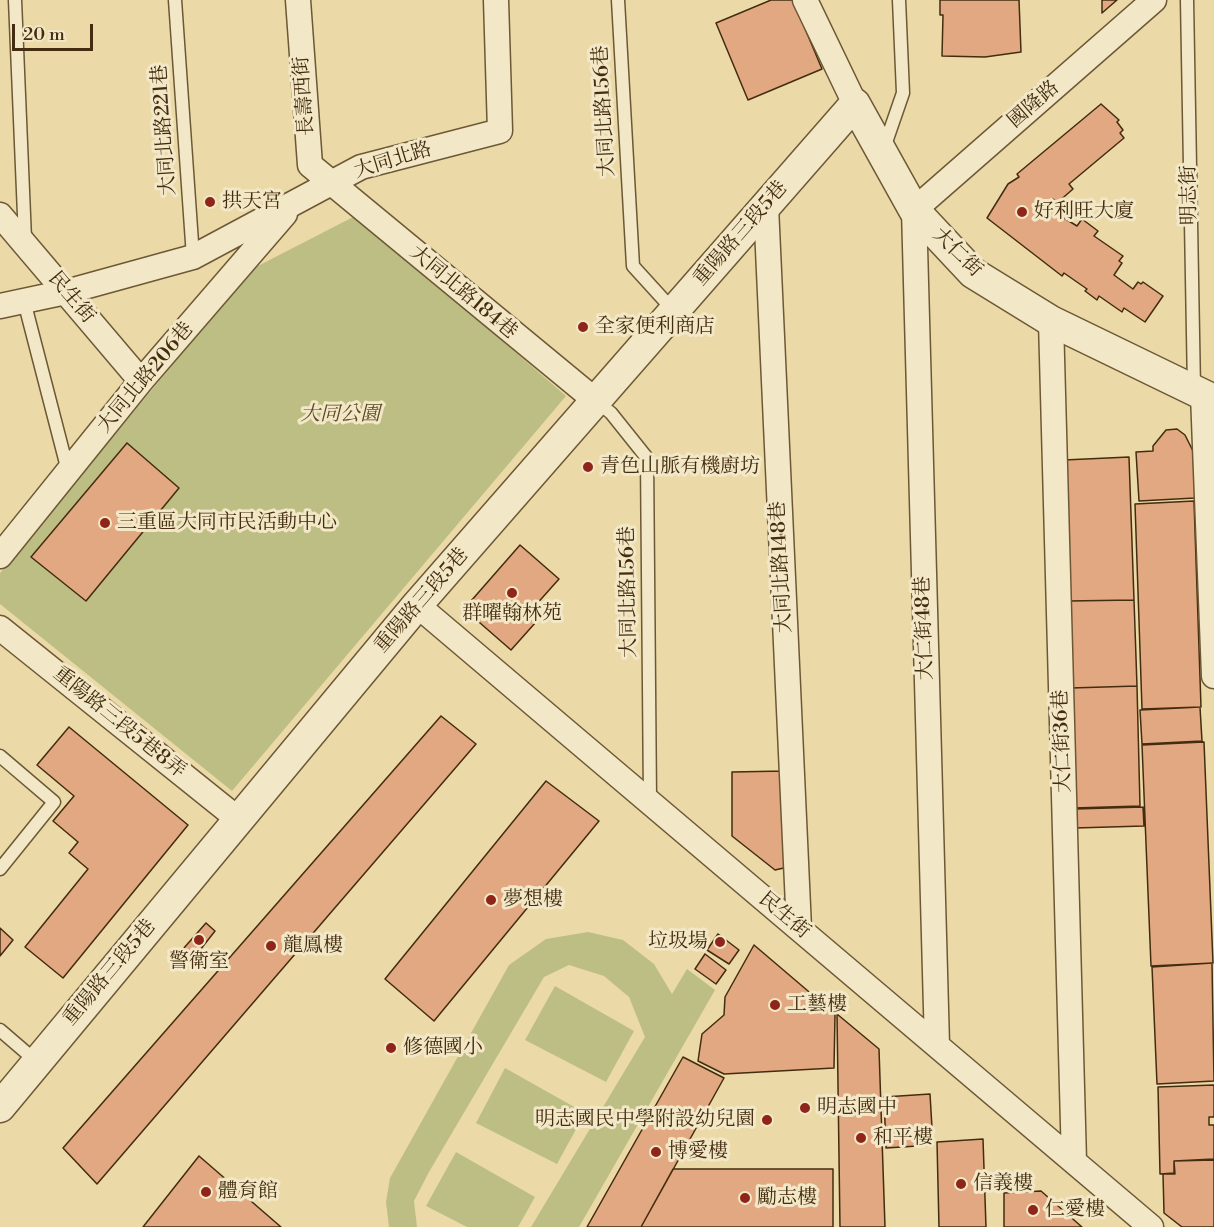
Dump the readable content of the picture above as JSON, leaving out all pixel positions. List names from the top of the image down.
{
  "streets": {
    "street": [
      "長壽西街",
      "國隆路",
      "大同北路",
      "明志街",
      "重陽路三段5巷",
      "大仁街",
      "大同北路184巷",
      "民生街",
      "大同北路206巷",
      "大同北路148巷",
      "大仁街48巷",
      "重陽路三段5巷8弄",
      "大仁街36巷"
    ],
    "lane": ["大同北路156巷", "大同北路221巷"]
  },
  "crossings": [
    ["長壽西街", "大同北路"],
    ["長壽西街", "大同北路184巷"],
    ["國隆路", "大仁街"],
    ["國隆路", "大仁街48巷"],
    ["大同北路156巷", "重陽路三段5巷"],
    ["大同北路156巷", "大同北路184巷"],
    ["大同北路156巷", "民生街"],
    ["大同北路221巷", "大同北路"],
    ["大同北路", "大同北路184巷"],
    ["大同北路", "民生街"],
    ["大同北路", "大同北路206巷"],
    ["明志街", "大仁街"],
    ["重陽路三段5巷", "大仁街"],
    ["重陽路三段5巷", "大同北路184巷"],
    ["重陽路三段5巷", "民生街"],
    ["重陽路三段5巷", "大同北路148巷"],
    ["重陽路三段5巷", "重陽路三段5巷8弄"],
    ["大仁街", "大仁街48巷"],
    ["大仁街", "大仁街36巷"],
    ["民生街", "大同北路206巷"],
    ["民生街", "大同北路148巷"],
    ["民生街", "大仁街48巷"],
    ["民生街", "大仁街36巷"]
  ],
  "parks": ["大同公園"],
  "places": [
    "拱天宮",
    "好利旺大廈",
    "全家便利商店",
    "青色山脈有機廚坊",
    "三重區大同市民活動中心",
    "群曜翰林苑",
    "夢想樓",
    "警衛室",
    "垃圾場",
    "龍鳳樓",
    "工藝樓",
    "修德國小",
    "明志國中",
    "明志國民中學附設幼兒園",
    "和平樓",
    "博愛樓",
    "信義樓",
    "體育館",
    "勵志樓",
    "仁愛樓"
  ],
  "scale_bar": "20 m"
}
